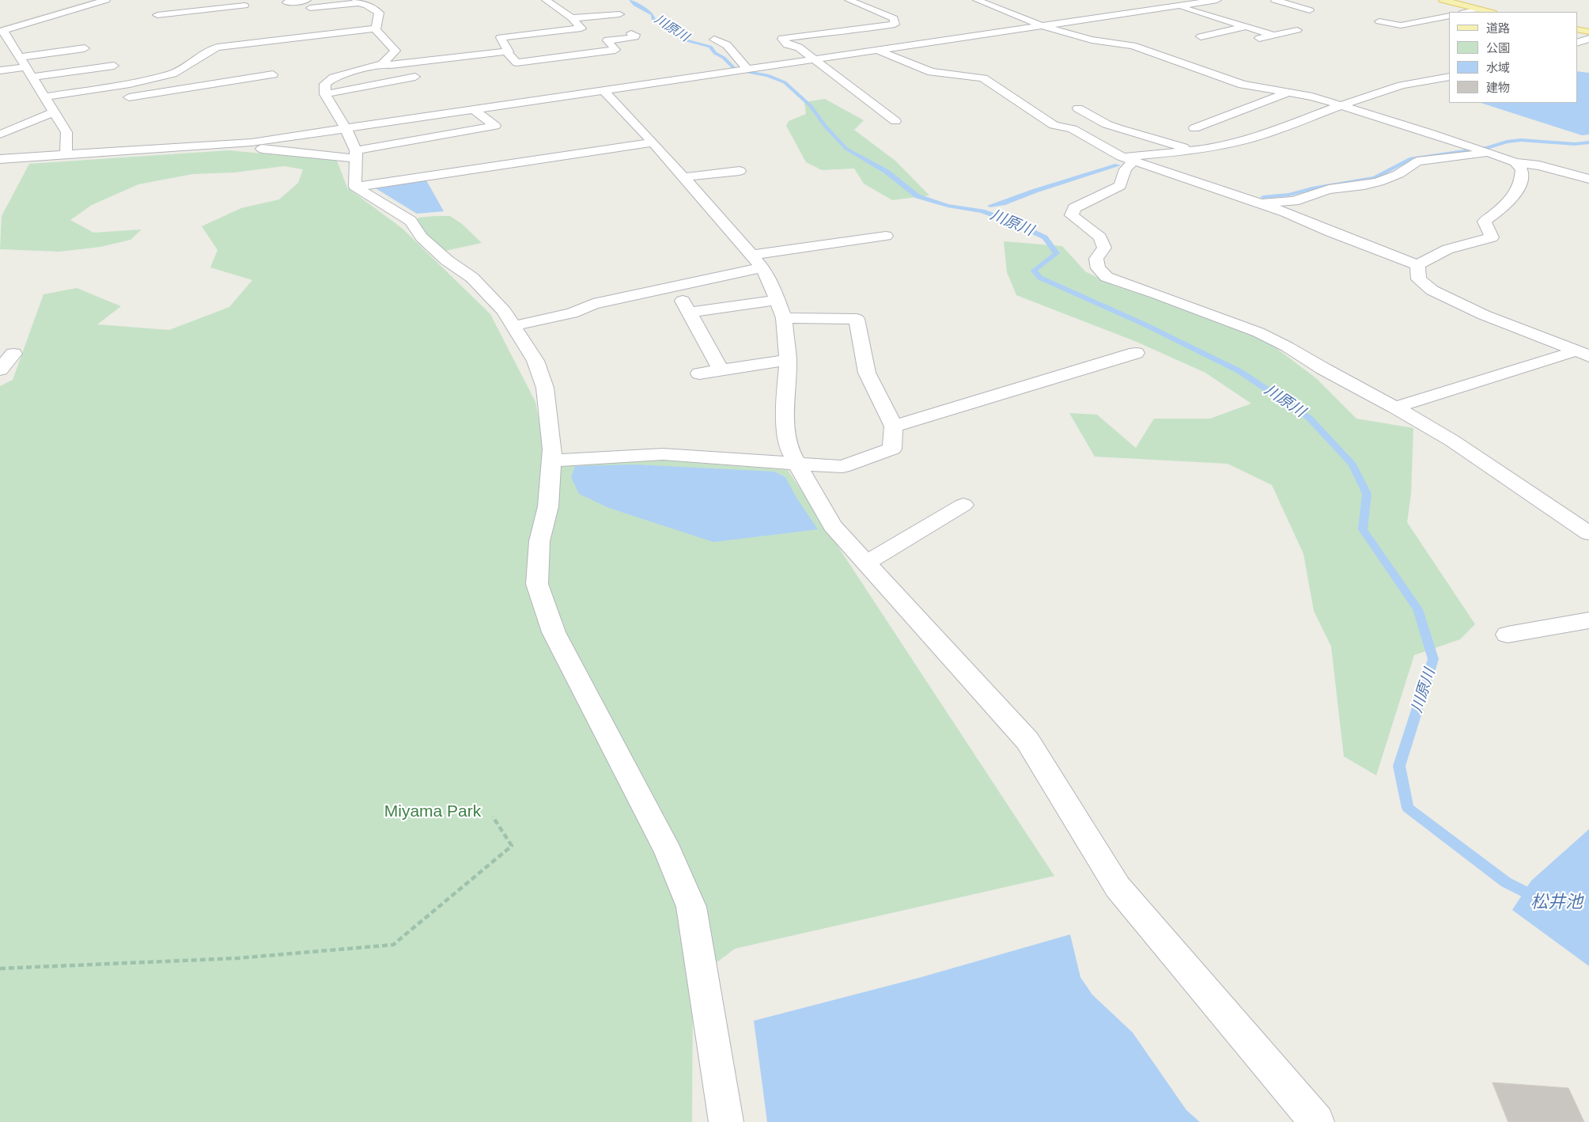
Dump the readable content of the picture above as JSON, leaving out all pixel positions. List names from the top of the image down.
{
  "water": ["川原川", "松井池"],
  "parks": ["Miyama Park"],
  "legend": [
    "道路",
    "公園",
    "水域",
    "建物"
  ]
}
